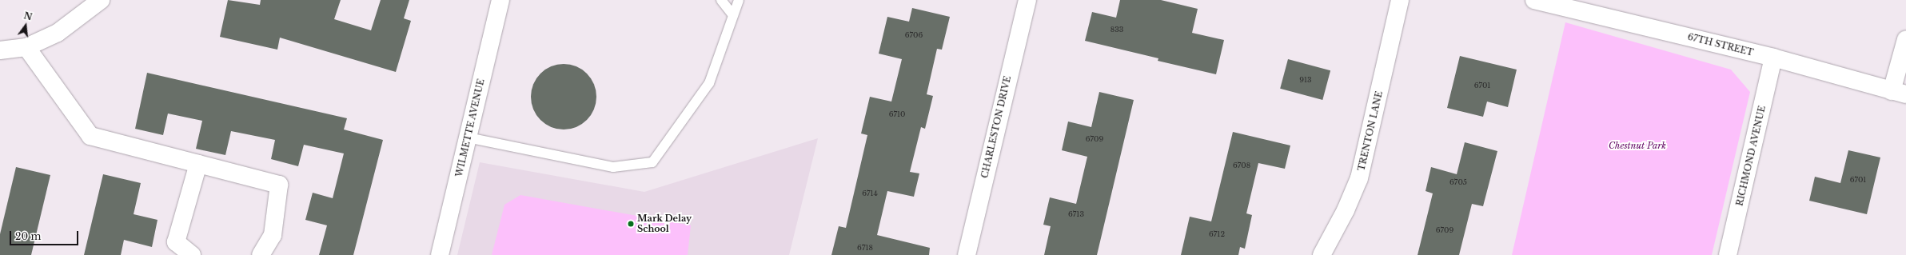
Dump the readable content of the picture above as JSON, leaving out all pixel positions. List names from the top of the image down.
{
  "streets": {
    "street": [
      "67TH STREET",
      "CHARLESTON DRIVE",
      "WILMETTE AVENUE",
      "TRENTON LANE",
      "RICHMOND AVENUE"
    ]
  },
  "crossings": [
    ["67TH STREET", "RICHMOND AVENUE"]
  ],
  "parks": ["Chestnut Park"],
  "places": ["Mark Delay School"],
  "house_numbers": [
    "833",
    "6706",
    "913",
    "6701",
    "6710",
    "6709",
    "6708",
    "6701",
    "6705",
    "6714",
    "6713",
    "6709",
    "6712",
    "6718"
  ],
  "scale_bar": "20 m",
  "north": "top"
}
